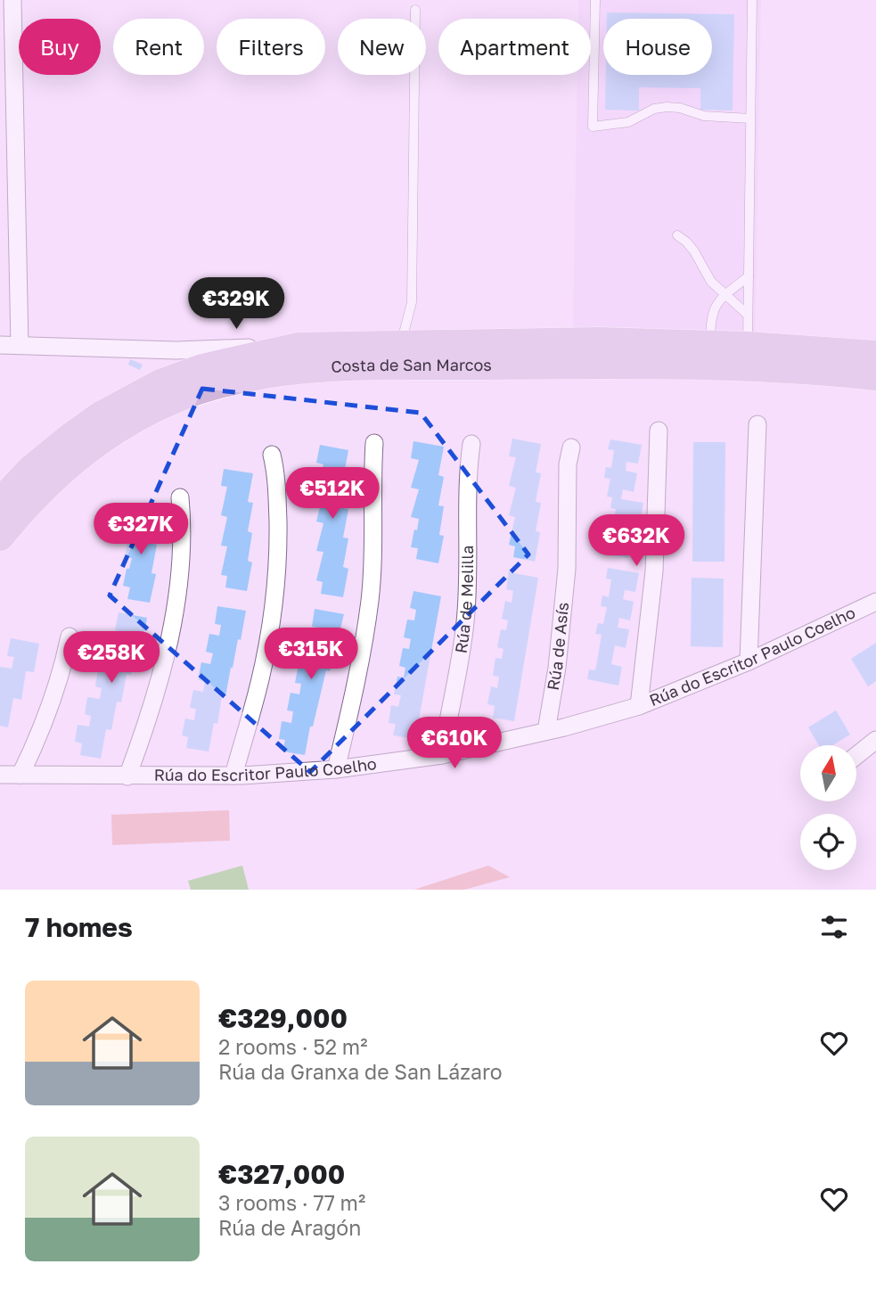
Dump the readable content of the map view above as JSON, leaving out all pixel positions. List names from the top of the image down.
{
  "streets": {
    "main road": ["Costa de San Marcos"],
    "street": ["Rúa de Melilla", "Rúa de Asís", "Rúa do Escritor Paulo Coelho"]
  },
  "crossings": [
    ["Rúa de Melilla", "Rúa do Escritor Paulo Coelho"],
    ["Rúa de Asís", "Rúa do Escritor Paulo Coelho"]
  ],
  "north": "top",
  "page": {
    "chip": [
      "Buy",
      "Rent",
      "Filters",
      "New",
      "Apartment",
      "House"
    ],
    "price": [
      "€329K",
      "€512K",
      "€327K",
      "€632K",
      "€315K",
      "€258K",
      "€610K"
    ],
    "heading": "7 homes",
    "list": [
      {
        "name": "€329,000",
        "note": "2 rooms · 52 m² · Rúa da Granxa de San Lázaro"
      },
      {
        "name": "€327,000",
        "note": "3 rooms · 77 m² · Rúa de Aragón"
      }
    ]
  }
}
